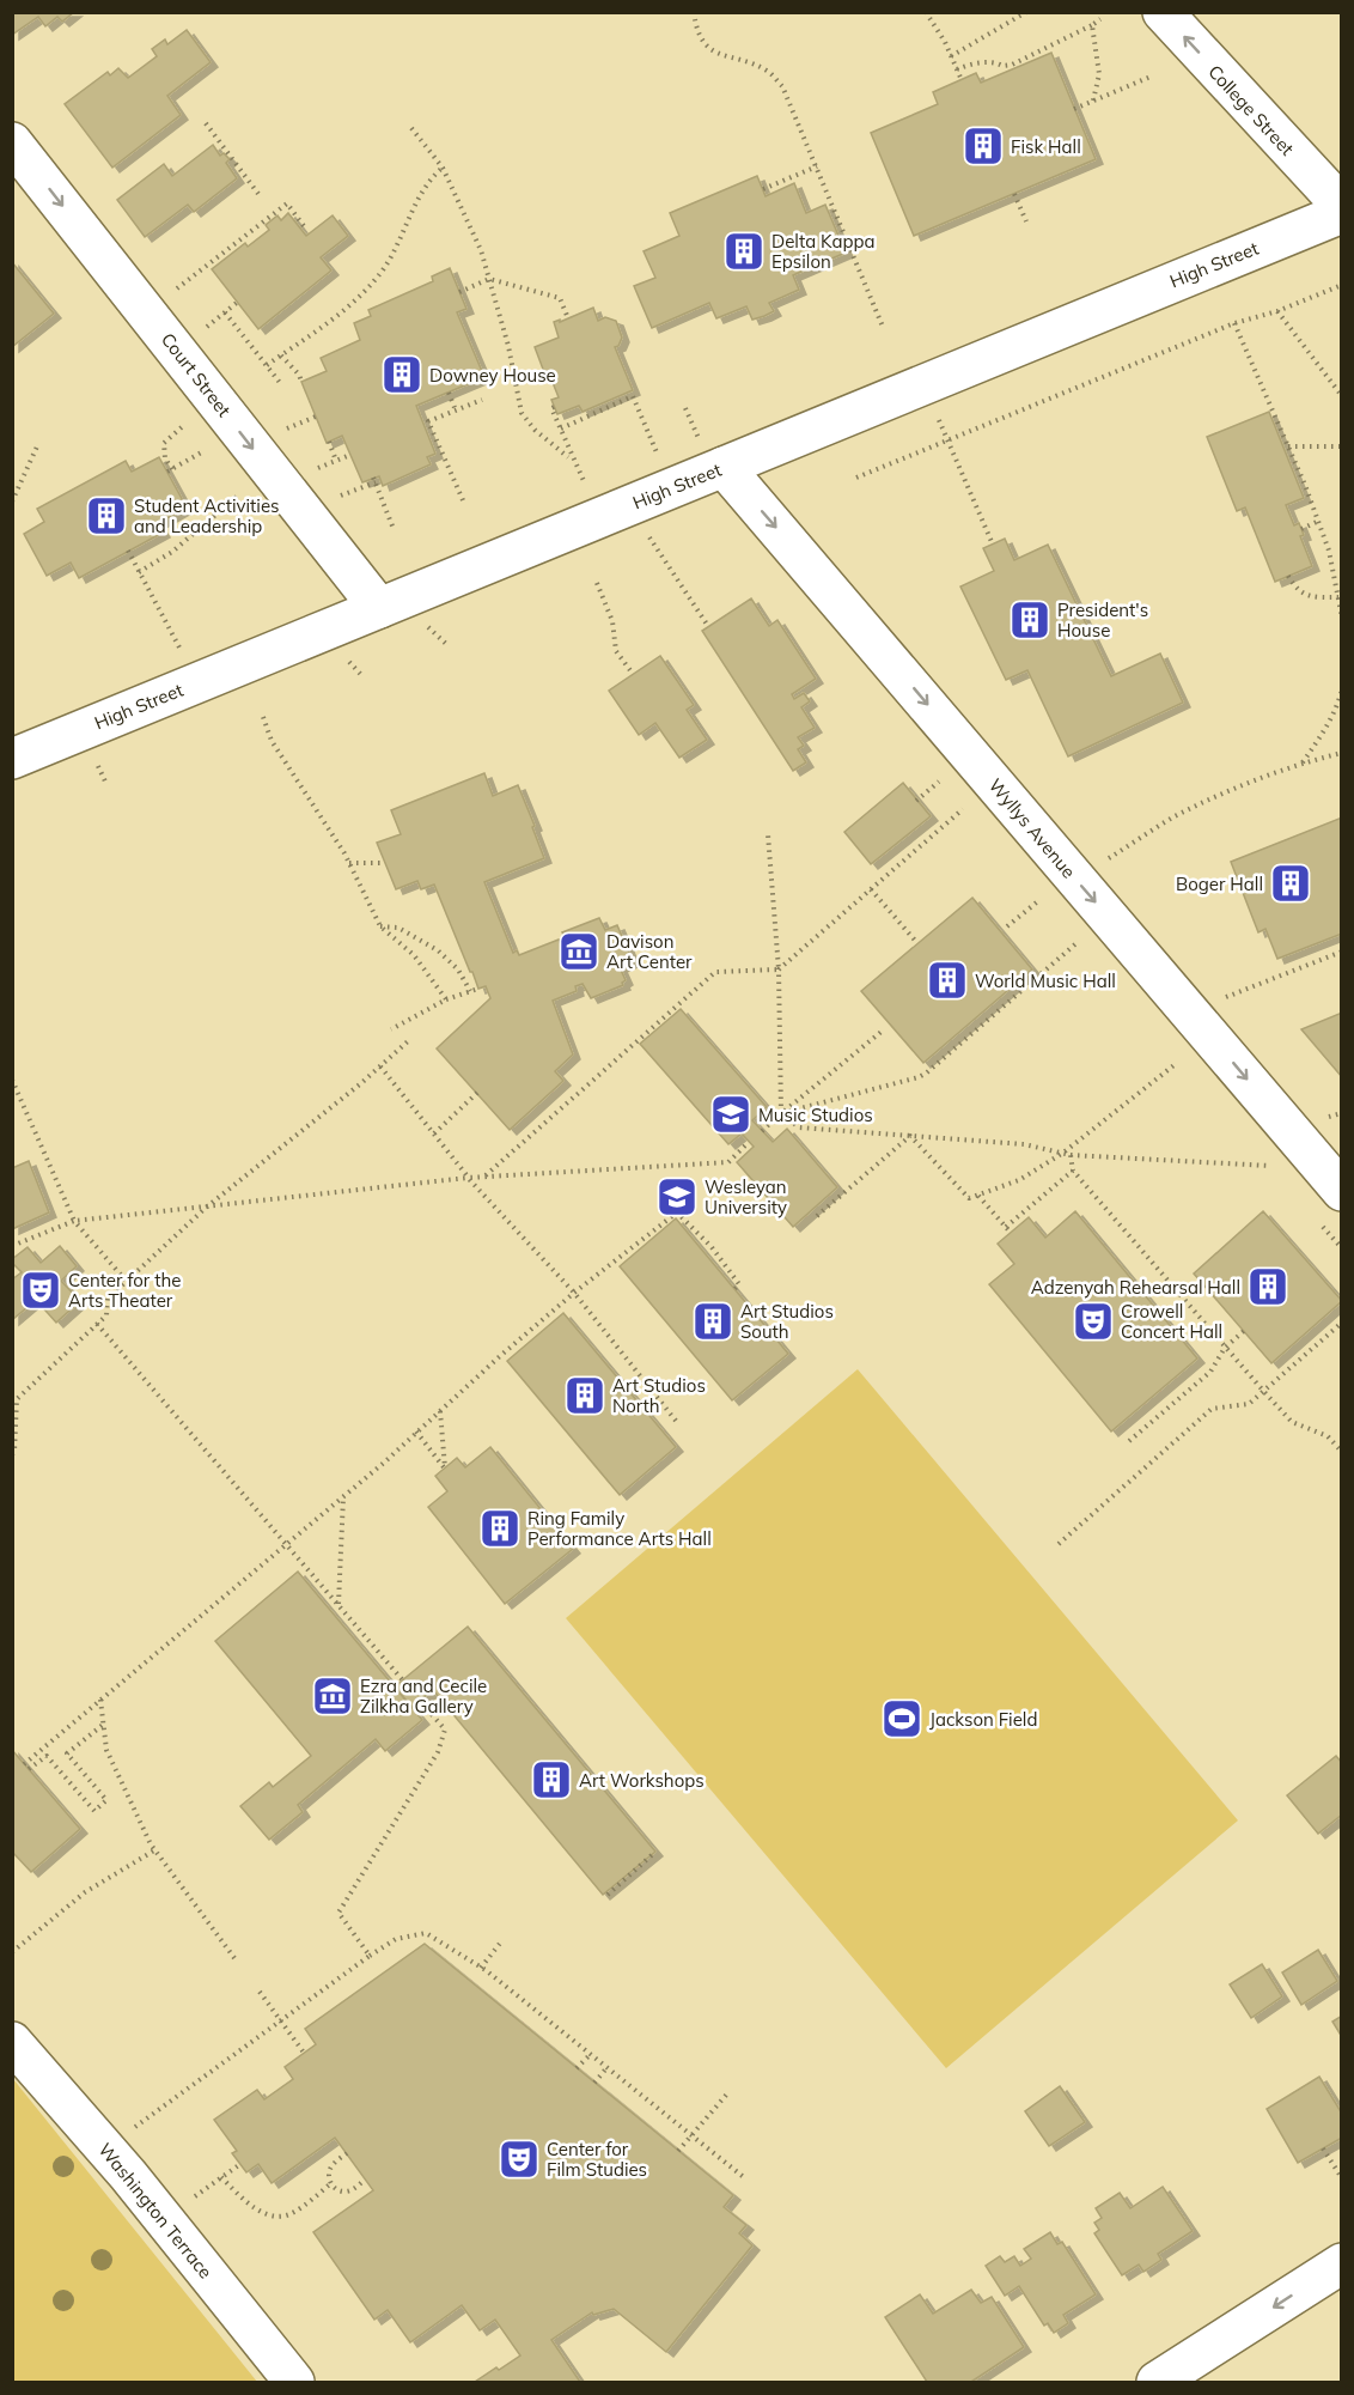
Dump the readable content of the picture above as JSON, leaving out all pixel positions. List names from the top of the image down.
{
  "streets": {
    "street": [
      "College Street",
      "High Street",
      "Court Street",
      "Wyllys Avenue",
      "Washington Terrace"
    ]
  },
  "crossings": [
    ["High Street", "Court Street"],
    ["High Street", "Wyllys Avenue"]
  ],
  "one_way": ["College Street", "Court Street", "Wyllys Avenue"],
  "places": {
    "building": [
      "Fisk Hall",
      "Delta Kappa Epsilon",
      "Downey House",
      "Student Activities and Leadership",
      "President's House",
      "Boger Hall",
      "World Music Hall",
      "Adzenyah Rehearsal Hall",
      "Art Studios South",
      "Art Studios North",
      "Ring Family Performance Arts Hall",
      "Art Workshops"
    ],
    "museum": ["Davison Art Center", "Ezra and Cecile Zilkha Gallery"],
    "school or university": ["Music Studios", "Wesleyan University"],
    "theatre": ["Center for the Arts Theater", "Crowell Concert Hall", "Center for Film Studies"],
    "sports": ["Jackson Field"]
  }
}
